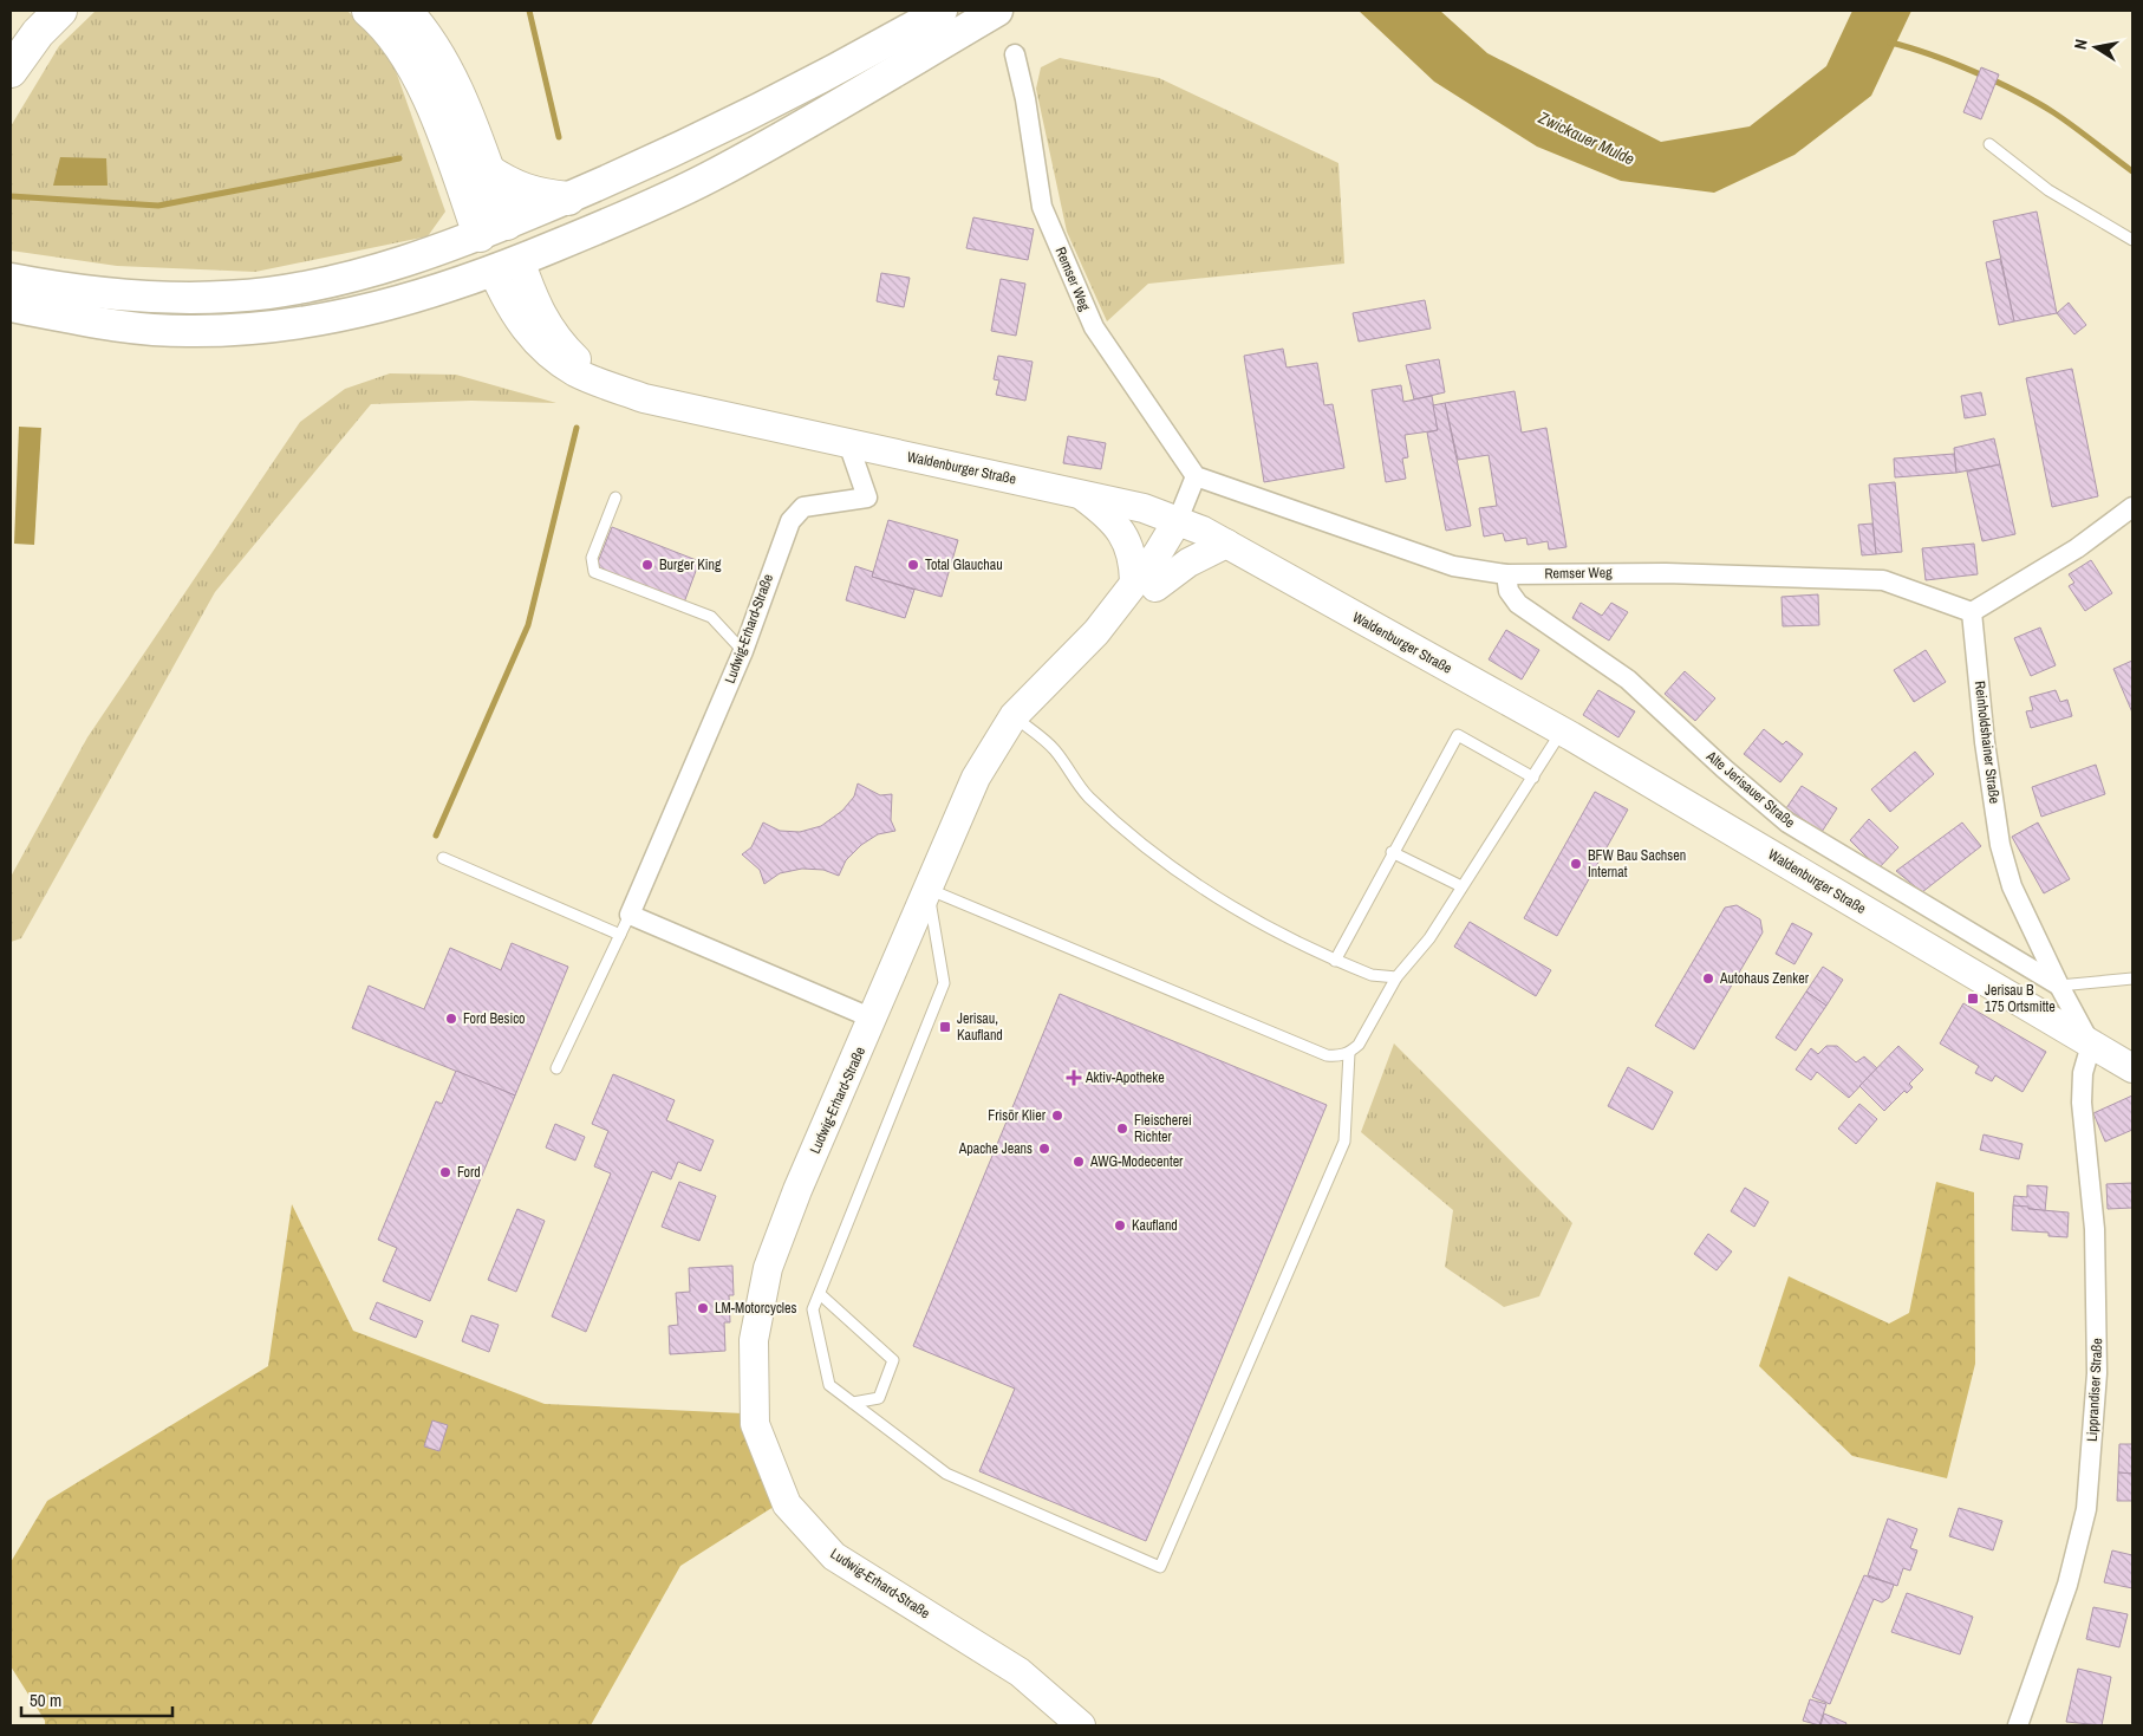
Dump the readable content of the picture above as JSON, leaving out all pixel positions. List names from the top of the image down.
{
  "streets": {
    "street": [
      "Remser Weg",
      "Waldenburger Straße",
      "Ludwig-Erhard-Straße",
      "Reinholdshainer Straße",
      "Alte Jerisauer Straße",
      "Lipprandiser Straße"
    ]
  },
  "crossings": [
    ["Remser Weg", "Reinholdshainer Straße"],
    ["Remser Weg", "Alte Jerisauer Straße"],
    ["Waldenburger Straße", "Ludwig-Erhard-Straße"],
    ["Waldenburger Straße", "Reinholdshainer Straße"],
    ["Waldenburger Straße", "Lipprandiser Straße"],
    ["Reinholdshainer Straße", "Alte Jerisauer Straße"],
    ["Reinholdshainer Straße", "Lipprandiser Straße"]
  ],
  "water": ["Zwickauer Mulde"],
  "places": {
    "other": [
      "Burger King",
      "Total Glauchau",
      "BFW Bau Sachsen Internat",
      "Autohaus Zenker",
      "Ford Besico",
      "Frisör Klier",
      "Fleischerei Richter",
      "Apache Jeans",
      "AWG-Modecenter",
      "Ford",
      "Kaufland",
      "LM-Motorcycles"
    ],
    "transit": ["Jerisau B 175 Ortsmitte", "Jerisau, Kaufland"],
    "health": ["Aktiv-Apotheke"]
  },
  "scale_bar": "50 m",
  "north": "left"
}
